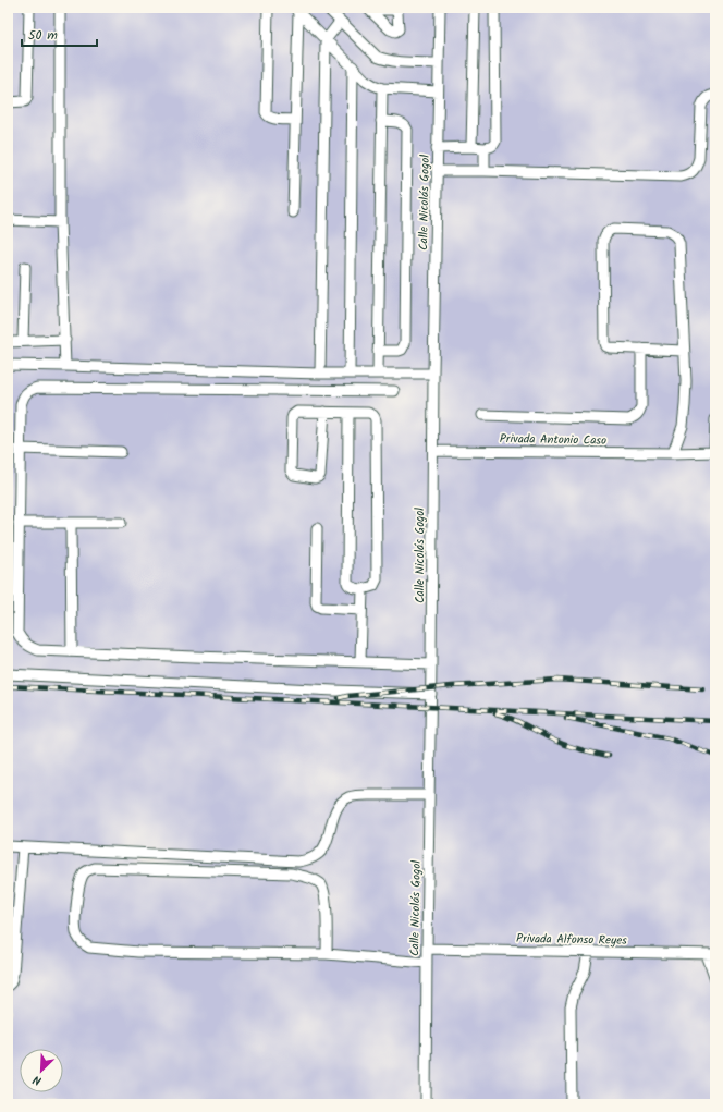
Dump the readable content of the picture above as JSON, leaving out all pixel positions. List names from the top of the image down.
{
  "streets": {
    "street": ["Calle Nicolás Gogol", "Privada Antonio Caso", "Privada Alfonso Reyes"]
  },
  "crossings": [
    ["Calle Nicolás Gogol", "Privada Antonio Caso"],
    ["Calle Nicolás Gogol", "Privada Alfonso Reyes"]
  ],
  "scale_bar": "50 m",
  "north": "bottom left"
}
